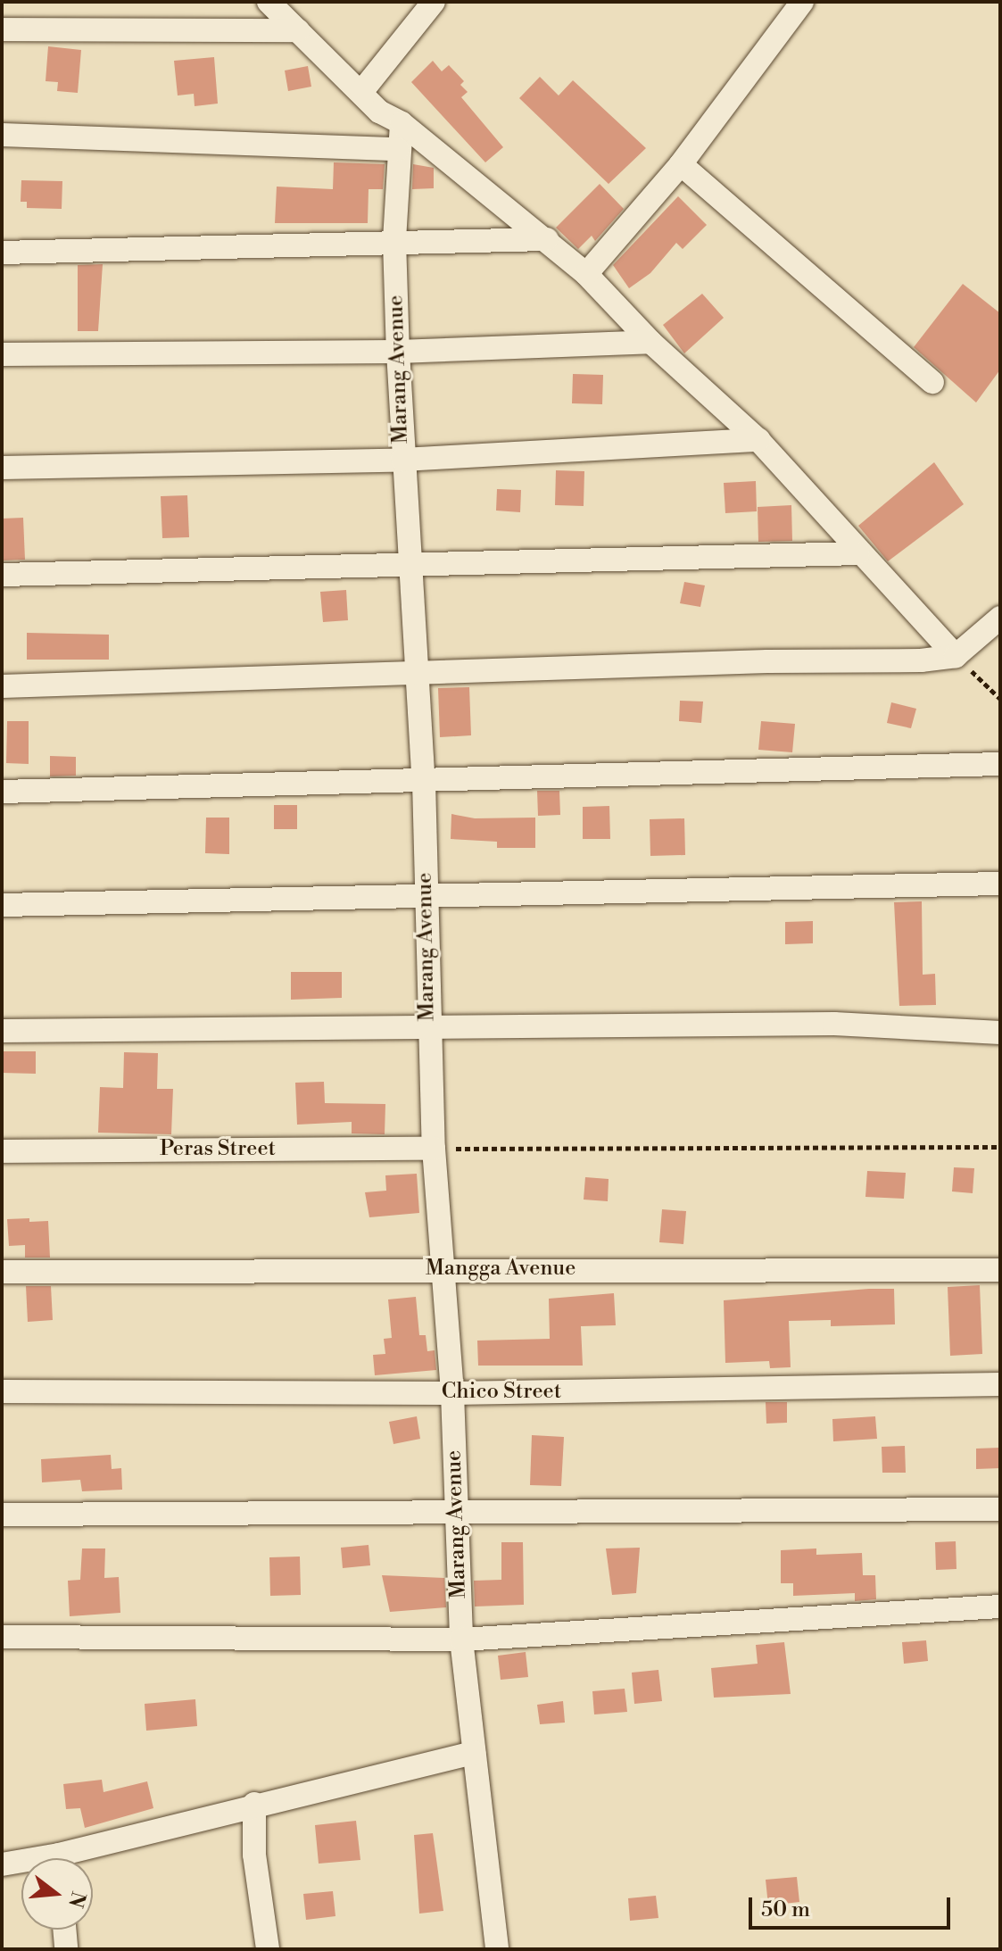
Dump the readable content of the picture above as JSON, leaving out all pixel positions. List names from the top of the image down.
{
  "streets": {
    "street": [
      "Marang Avenue",
      "Peras Street",
      "Mangga Avenue",
      "Chico Street"
    ]
  },
  "crossings": [
    ["Marang Avenue", "Peras Street"],
    ["Marang Avenue", "Mangga Avenue"],
    ["Marang Avenue", "Chico Street"]
  ],
  "scale_bar": "50 m",
  "north": "right"
}
